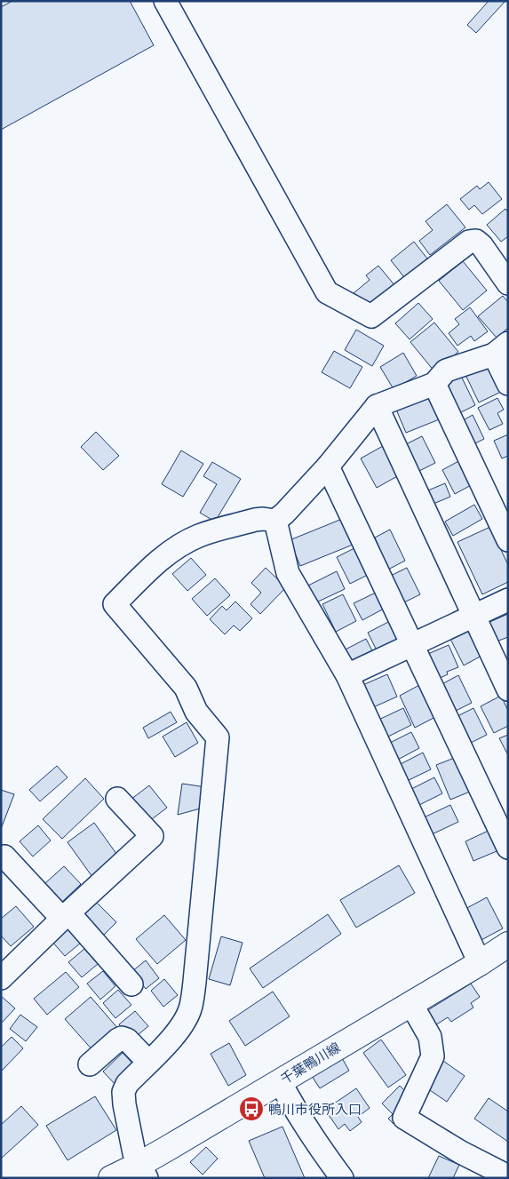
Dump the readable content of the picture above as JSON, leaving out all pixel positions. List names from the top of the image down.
{
  "streets": {
    "main road": ["千葉鴨川線"]
  },
  "places": {
    "bus stop": ["鴨川市役所入口"]
  }
}
